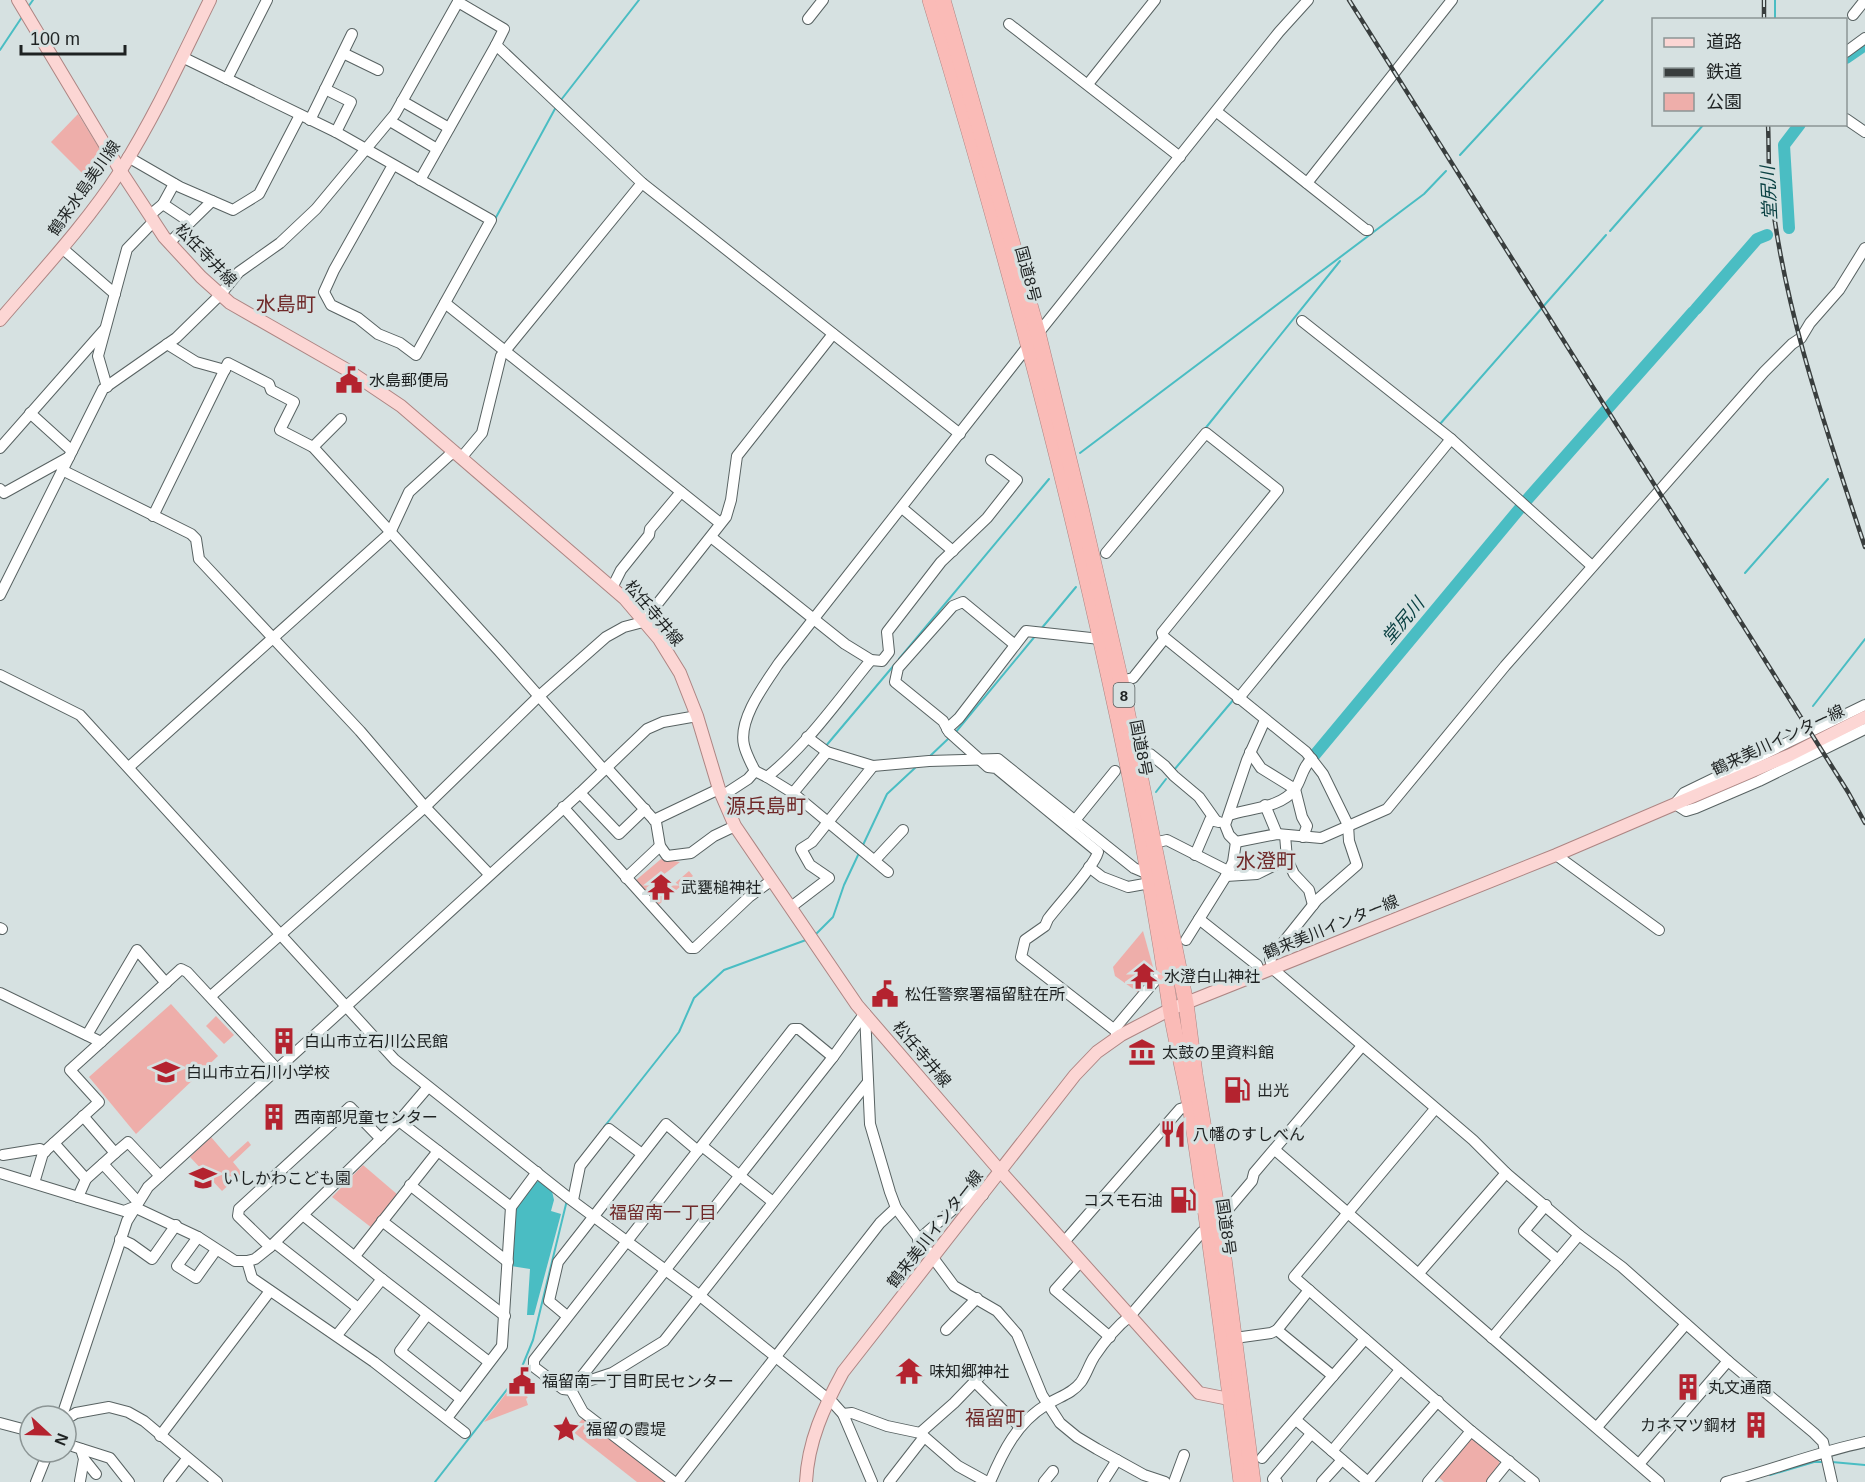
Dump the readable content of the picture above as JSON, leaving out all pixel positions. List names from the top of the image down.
{
  "streets": {
    "highway": ["国道8号", "8"],
    "main road": ["鶴来水島美川線", "松任寺井線", "鶴来美川インター線"]
  },
  "crossings": [
    ["鶴来水島美川線", "松任寺井線"],
    ["松任寺井線", "国道8号"],
    ["松任寺井線", "鶴来美川インター線"],
    ["国道8号", "鶴来美川インター線"]
  ],
  "districts": [
    "水島町",
    "源兵島町",
    "水澄町",
    "福留南一丁目",
    "福留町"
  ],
  "water": ["堂尻川"],
  "places": {
    "public building": ["水島郵便局", "松任警察署福留駐在所", "福留南一丁目町民センター"],
    "temple": ["武甕槌神社", "水澄白山神社", "味知郷神社"],
    "building": [
      "白山市立石川公民館",
      "西南部児童センター",
      "丸文通商",
      "カネマツ鋼材"
    ],
    "museum": ["太鼓の里資料館"],
    "school or university": ["白山市立石川小学校", "いしかわこども園"],
    "fuel station": ["出光", "コスモ石油"],
    "restaurant": ["八幡のすしべん"],
    "place": ["福留の霞堤"]
  },
  "legend": ["道路", "鉄道", "公園"],
  "scale_bar": "100 m",
  "north": "right"
}
